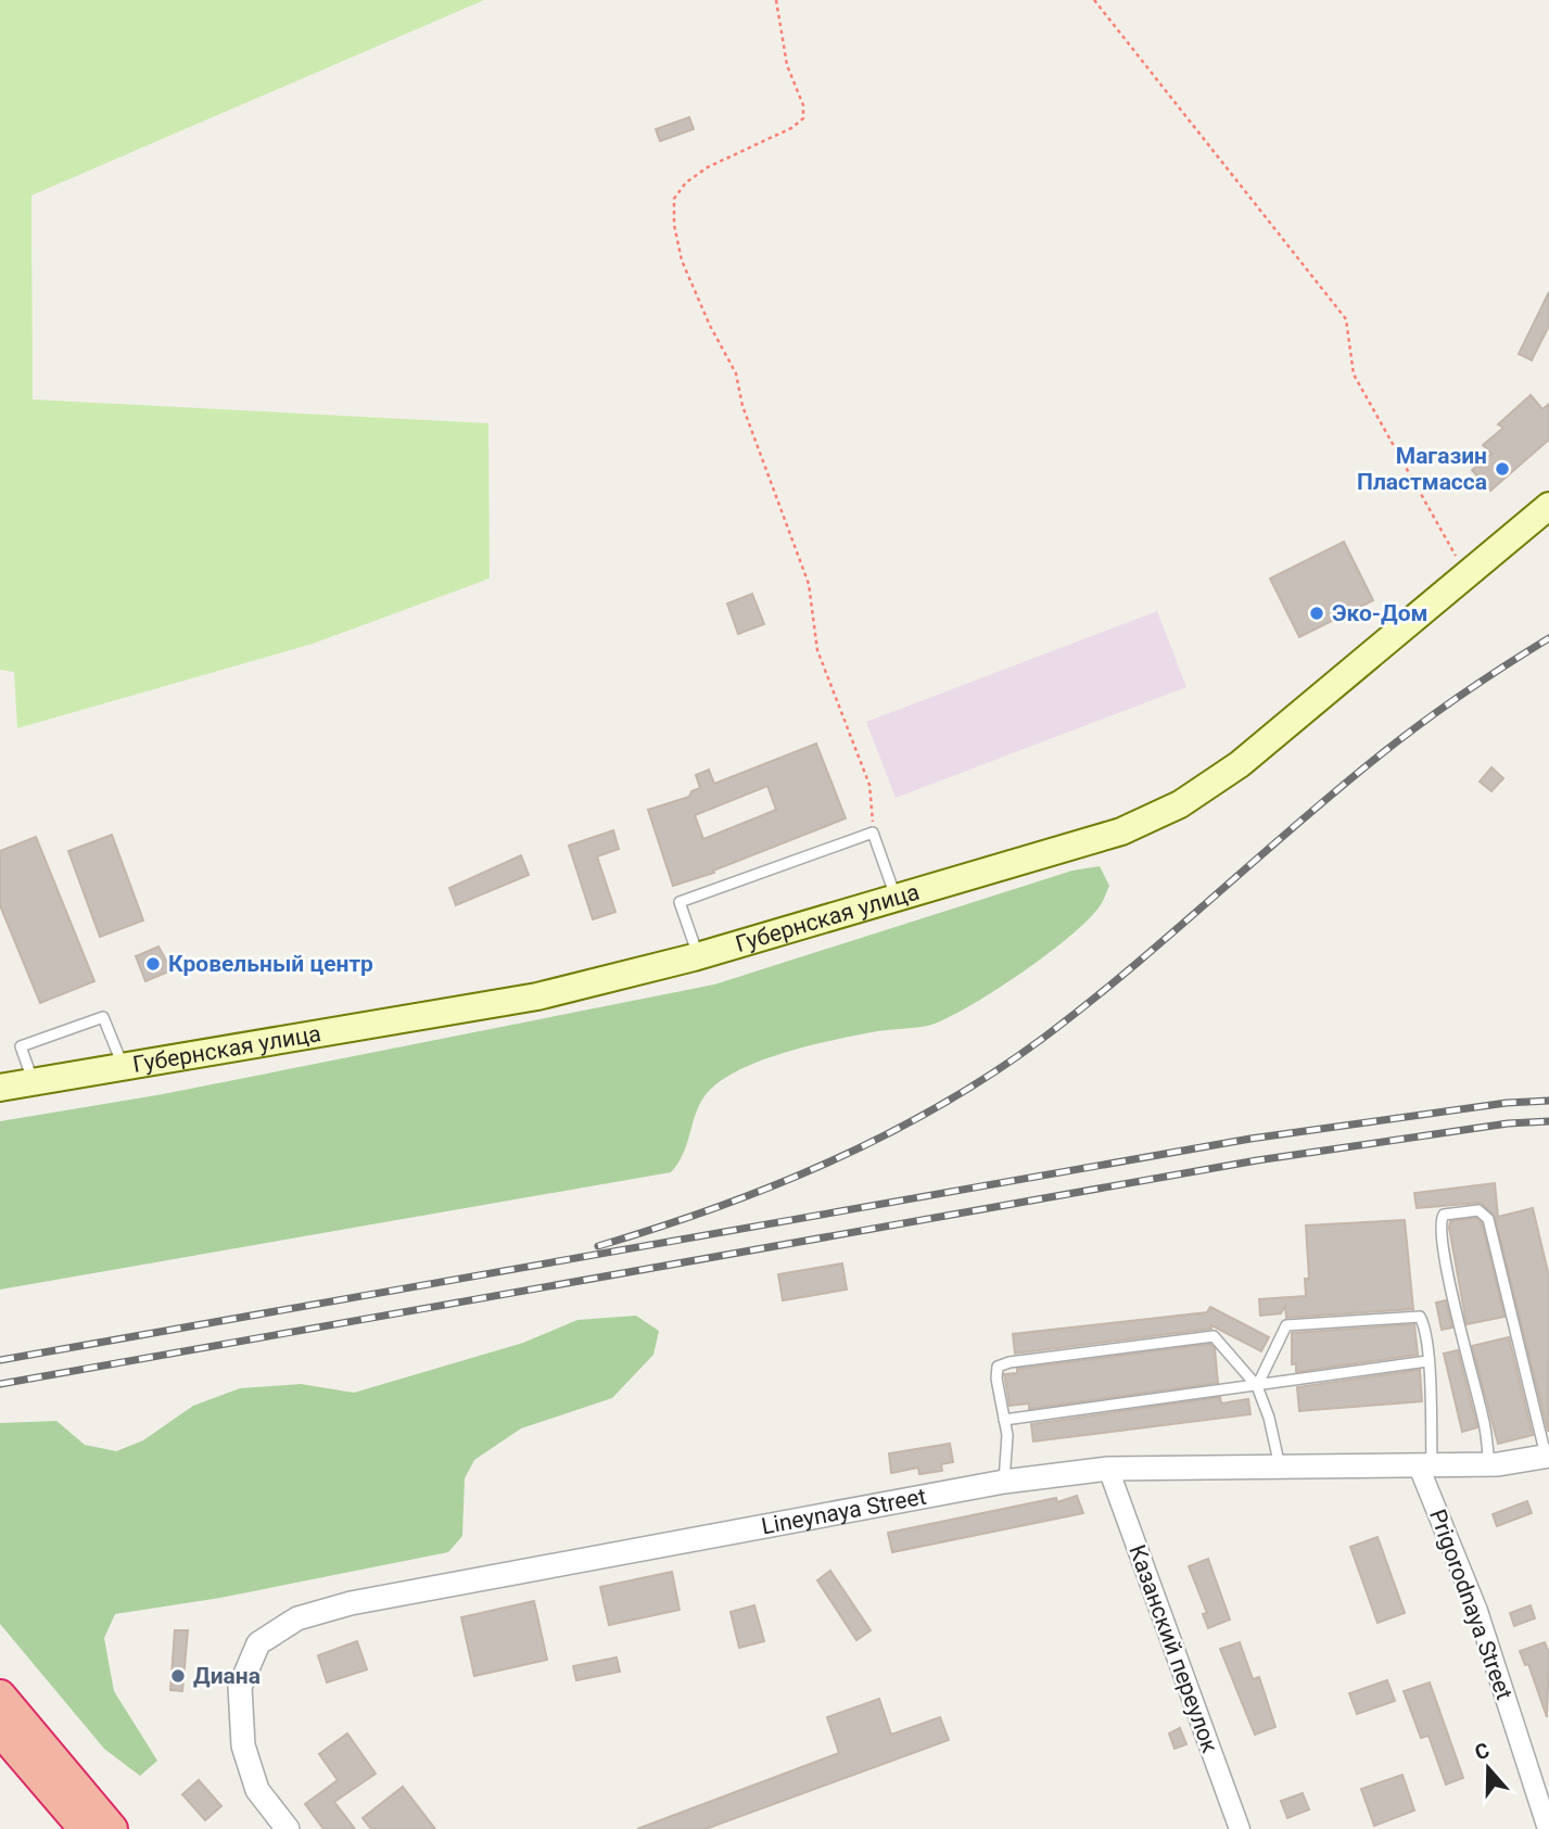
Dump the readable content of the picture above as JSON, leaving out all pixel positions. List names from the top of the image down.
{
  "streets": {
    "main road": ["Губернская улица"],
    "street": ["Lineynaya Street", "Prigorodnaya Street", "Казанский переулок"]
  },
  "crossings": [
    ["Lineynaya Street", "Prigorodnaya Street"],
    ["Lineynaya Street", "Казанский переулок"]
  ],
  "places": [
    "Магазин Пластмасса",
    "Эко-Дом",
    "Кровельный центр",
    "Диана"
  ],
  "north": "top"
}
